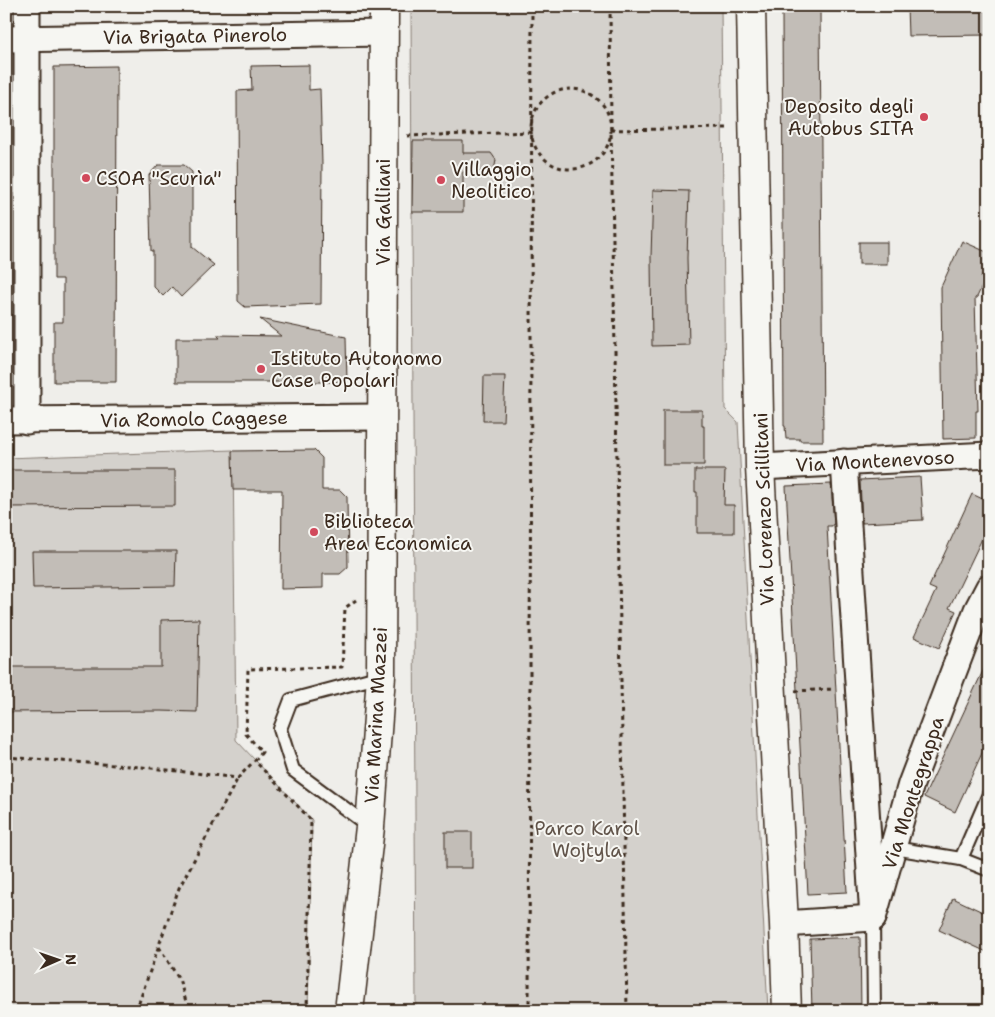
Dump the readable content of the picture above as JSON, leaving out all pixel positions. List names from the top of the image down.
{
  "streets": {
    "street": [
      "Via Brigata Pinerolo",
      "Via Galliani",
      "Via Romolo Caggese",
      "Via Montenevoso",
      "Via Lorenzo Scillitani",
      "Via Marina Mazzei",
      "Via Montegrappa"
    ]
  },
  "crossings": [
    ["Via Brigata Pinerolo", "Via Galliani"],
    ["Via Galliani", "Via Romolo Caggese"],
    ["Via Galliani", "Via Marina Mazzei"],
    ["Via Romolo Caggese", "Via Marina Mazzei"],
    ["Via Montenevoso", "Via Lorenzo Scillitani"]
  ],
  "parks": ["Parco Karol Wojtyla"],
  "places": [
    "Deposito degli Autobus SITA",
    "CSOA \"Scurìa\"",
    "Villaggio Neolitico",
    "Istituto Autonomo Case Popolari",
    "Biblioteca Area Economica"
  ],
  "north": "right"
}
